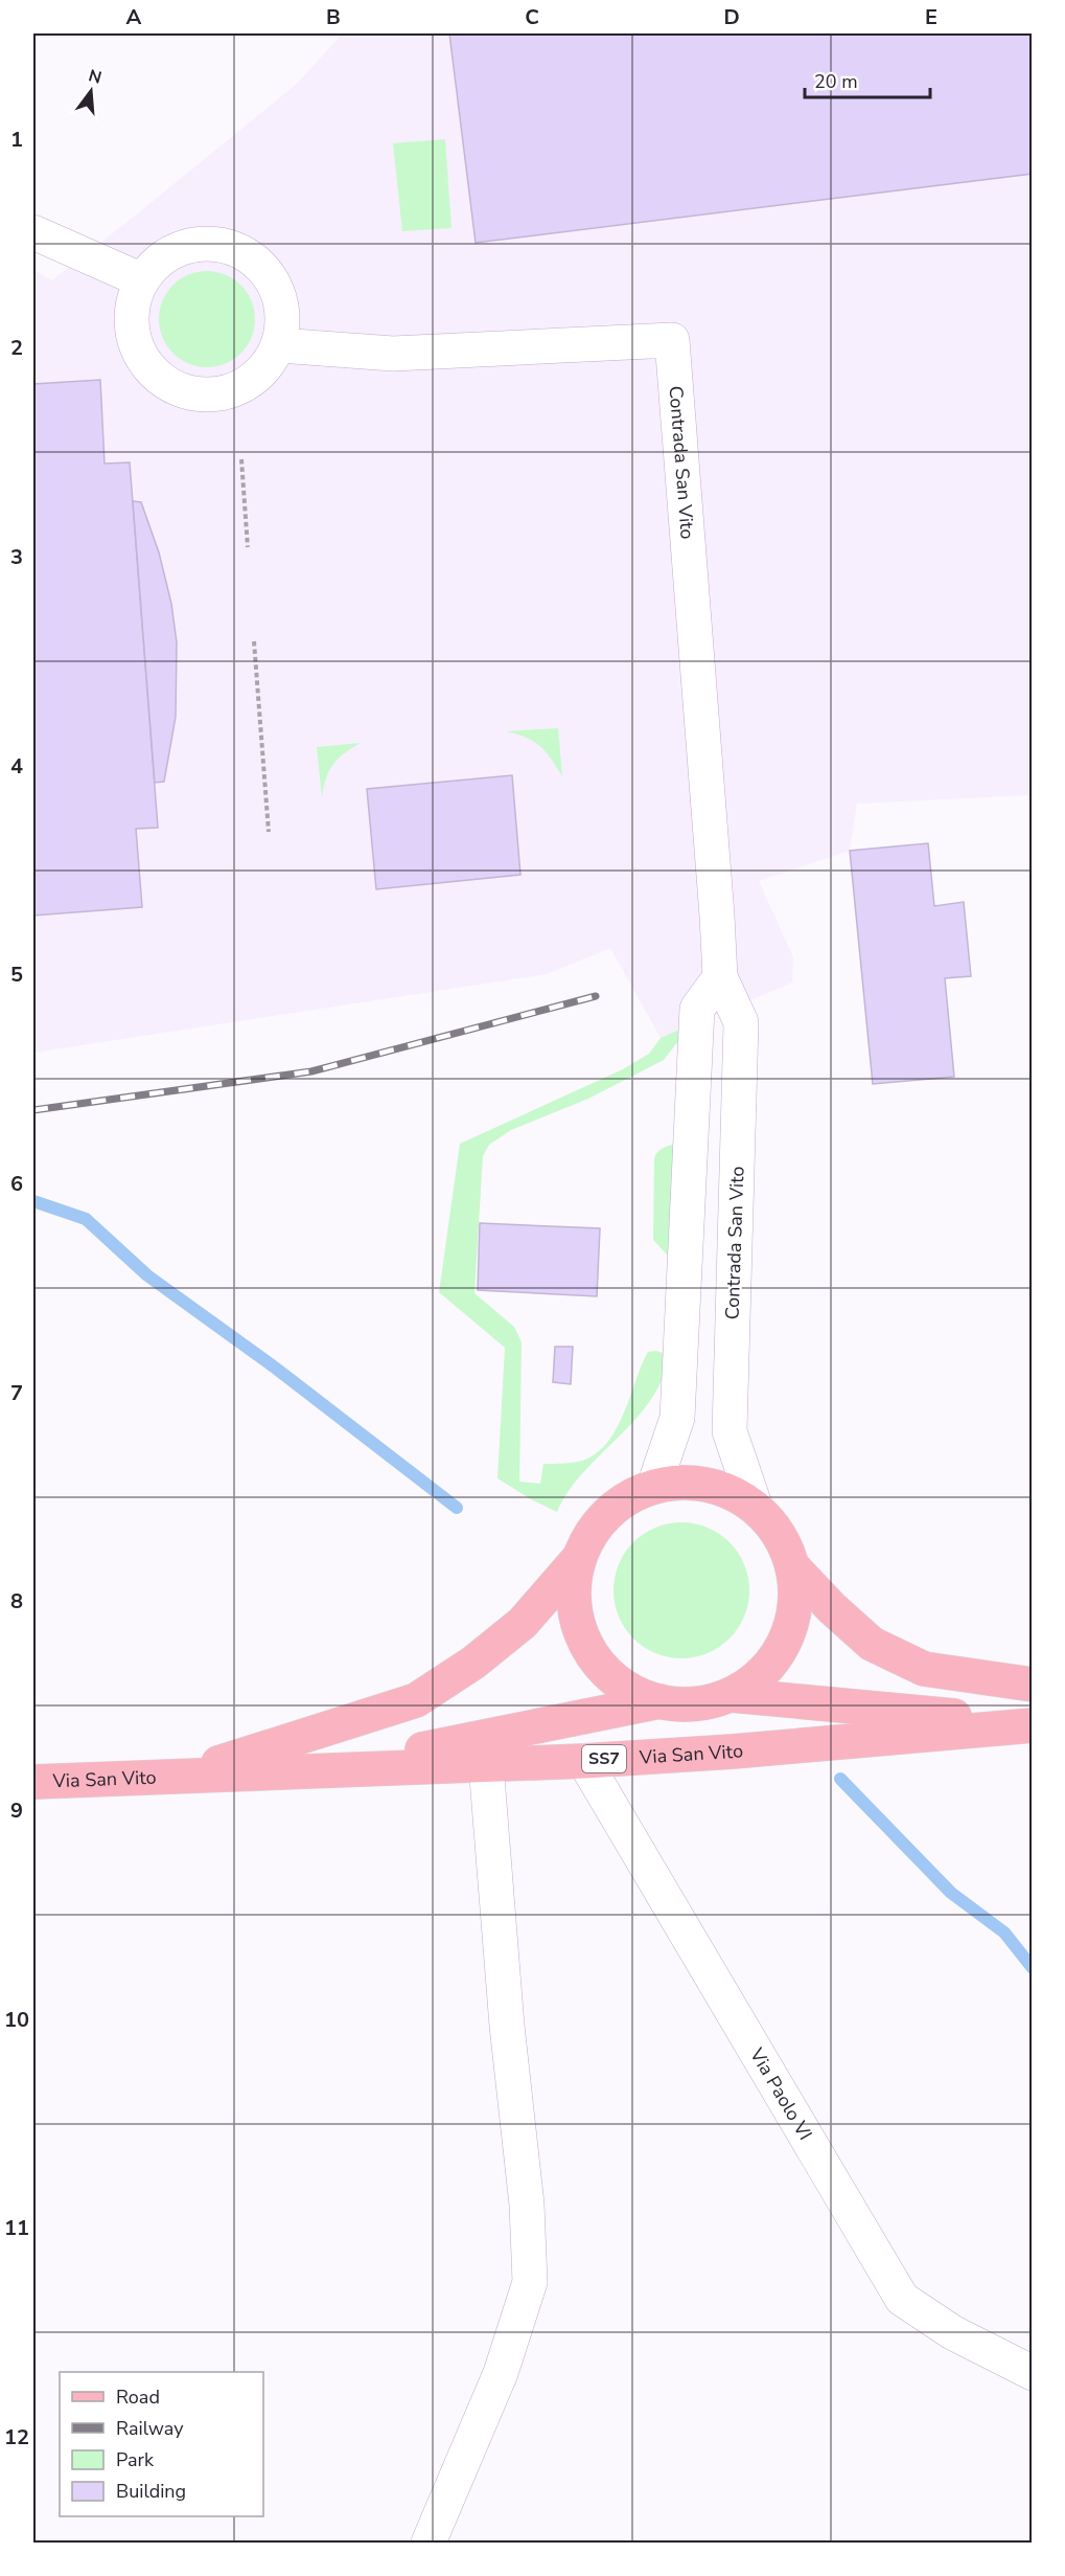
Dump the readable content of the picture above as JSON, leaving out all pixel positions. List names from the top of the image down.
{
  "streets": {
    "main road": ["Via San Vito", "SS7"],
    "street": ["Contrada San Vito", "Via Paolo VI"]
  },
  "crossings": [
    ["Contrada San Vito", "Via San Vito"],
    ["Via San Vito", "Via Paolo VI"]
  ],
  "legend": [
    "Road",
    "Railway",
    "Park",
    "Building"
  ],
  "scale_bar": "20 m",
  "north": "top",
  "grid": {
    "columns": [
      "A",
      "B",
      "C",
      "D",
      "E"
    ],
    "rows": [
      "1",
      "2",
      "3",
      "4",
      "5",
      "6",
      "7",
      "8",
      "9",
      "10",
      "11",
      "12"
    ]
  }
}
